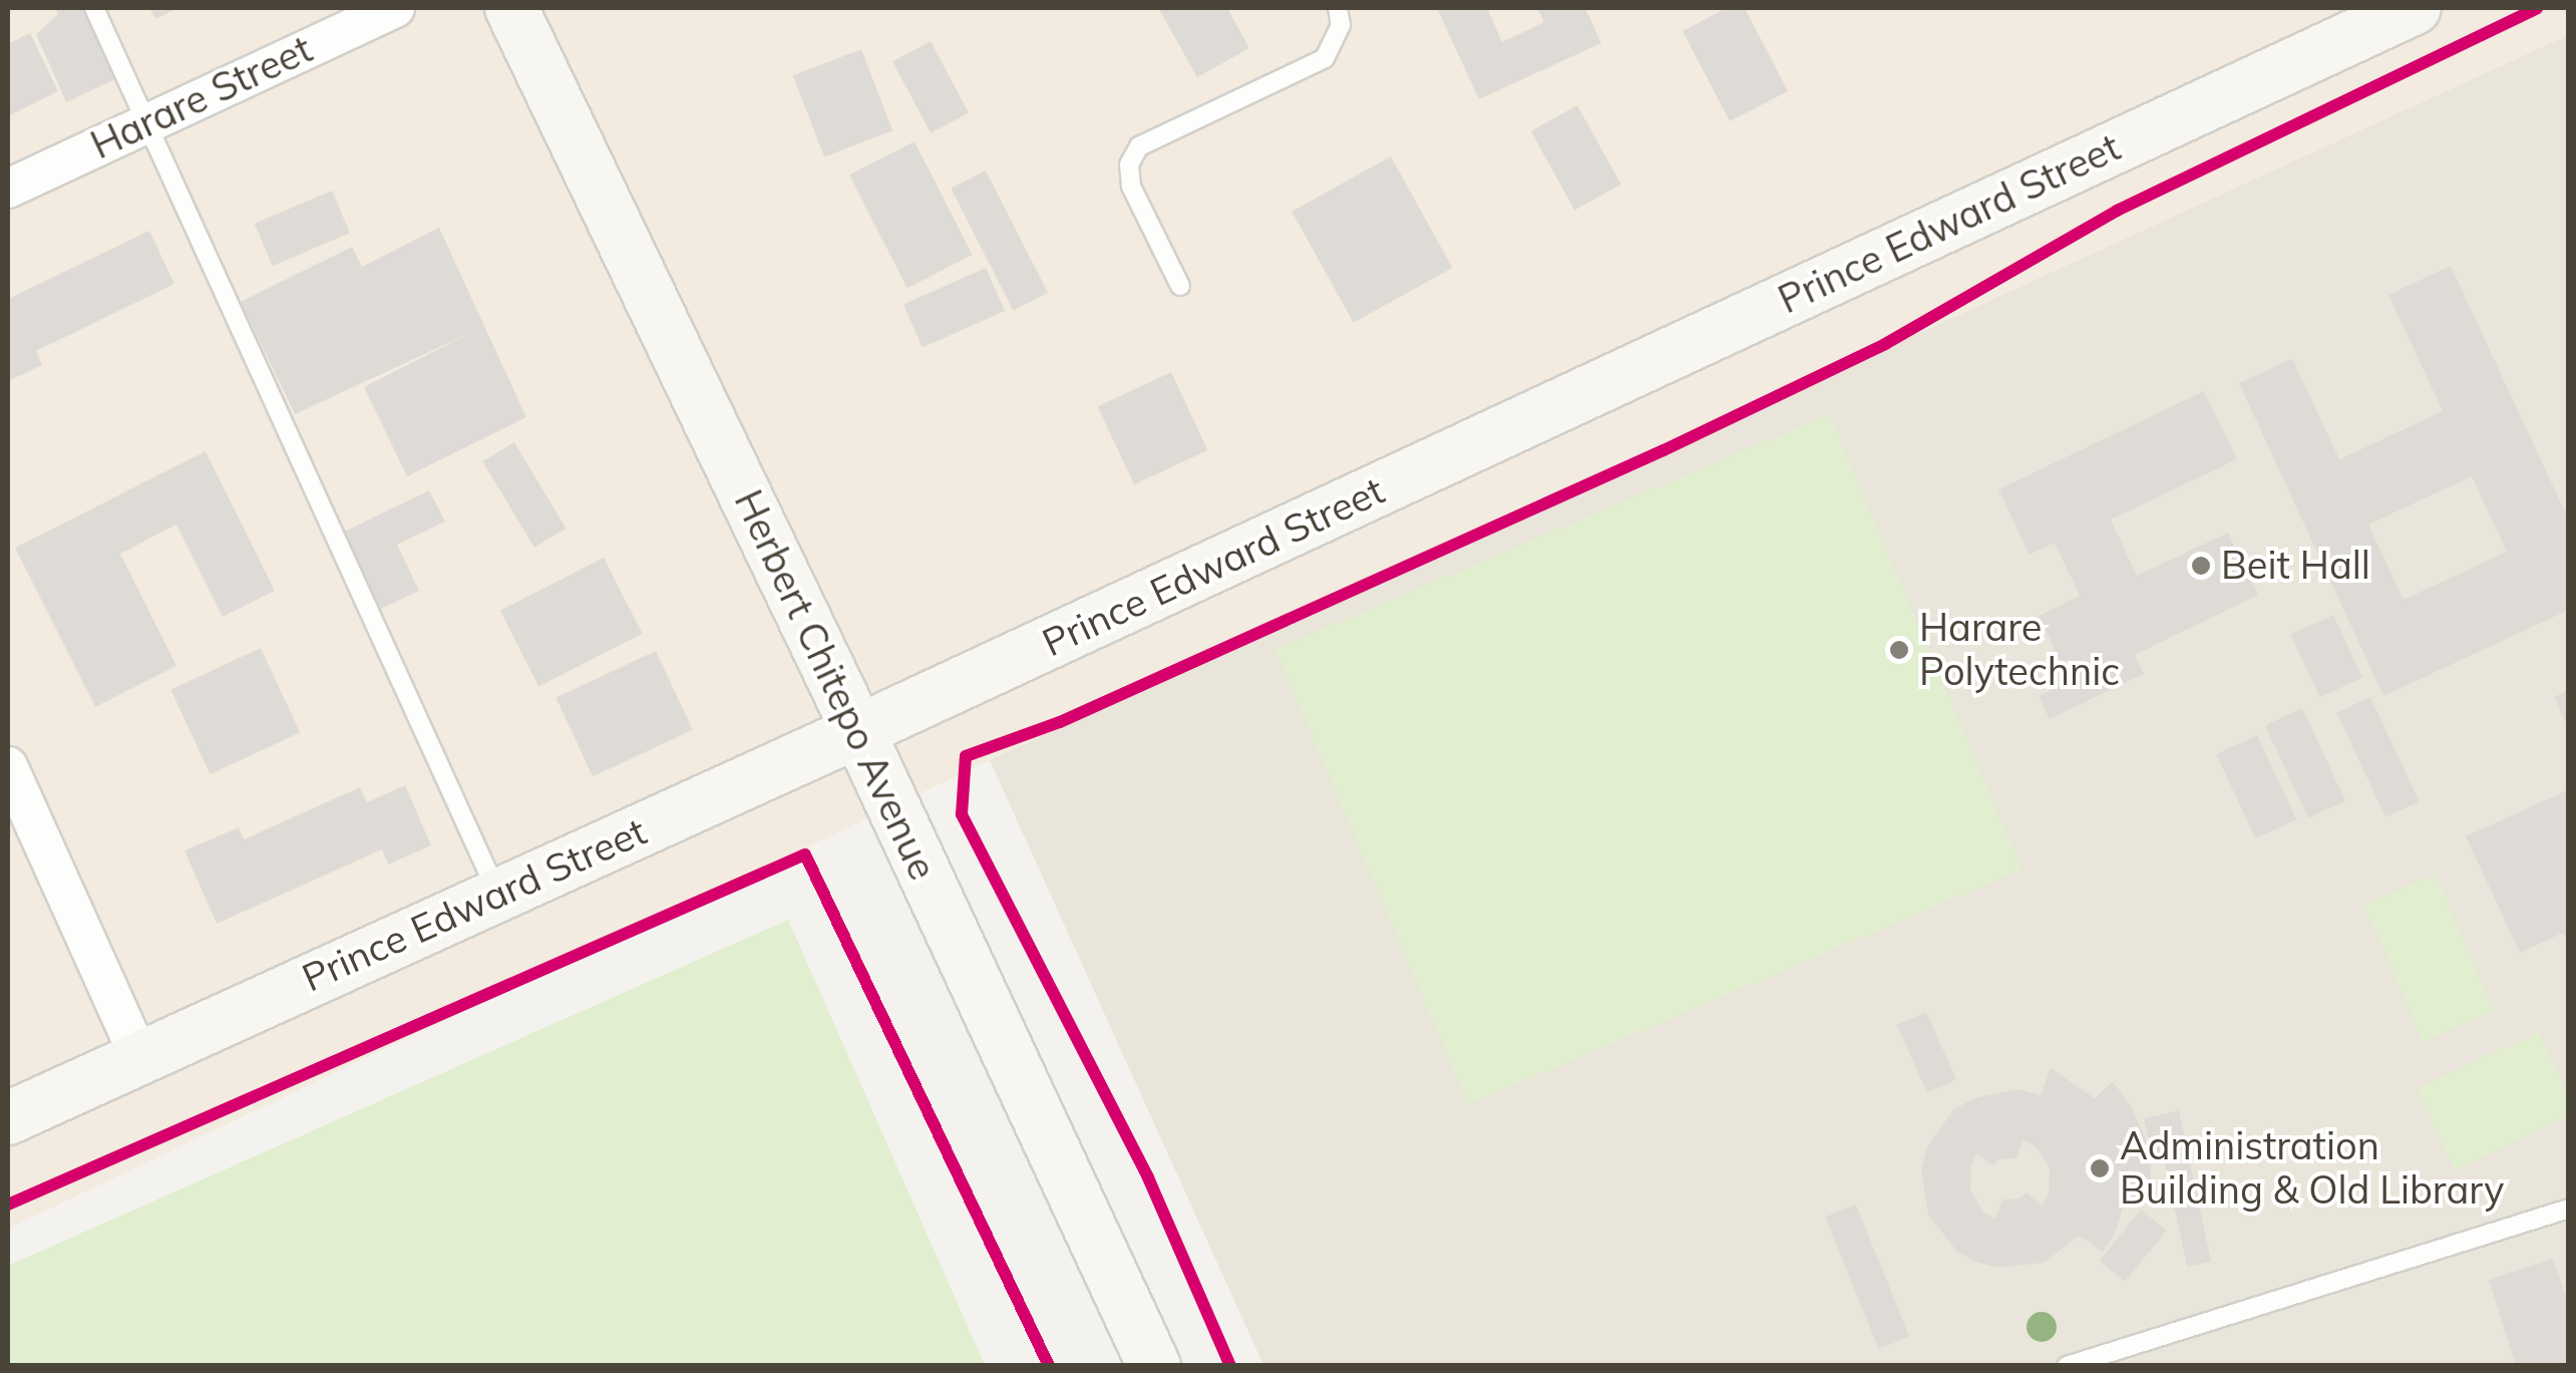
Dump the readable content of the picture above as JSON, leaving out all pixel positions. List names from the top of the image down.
{
  "streets": {
    "main road": ["Prince Edward Street", "Herbert Chitepo Avenue"],
    "street": ["Harare Street"]
  },
  "crossings": [
    ["Prince Edward Street", "Herbert Chitepo Avenue"]
  ],
  "places": ["Beit Hall", "Harare Polytechnic", "Administration Building & Old Library"]
}
